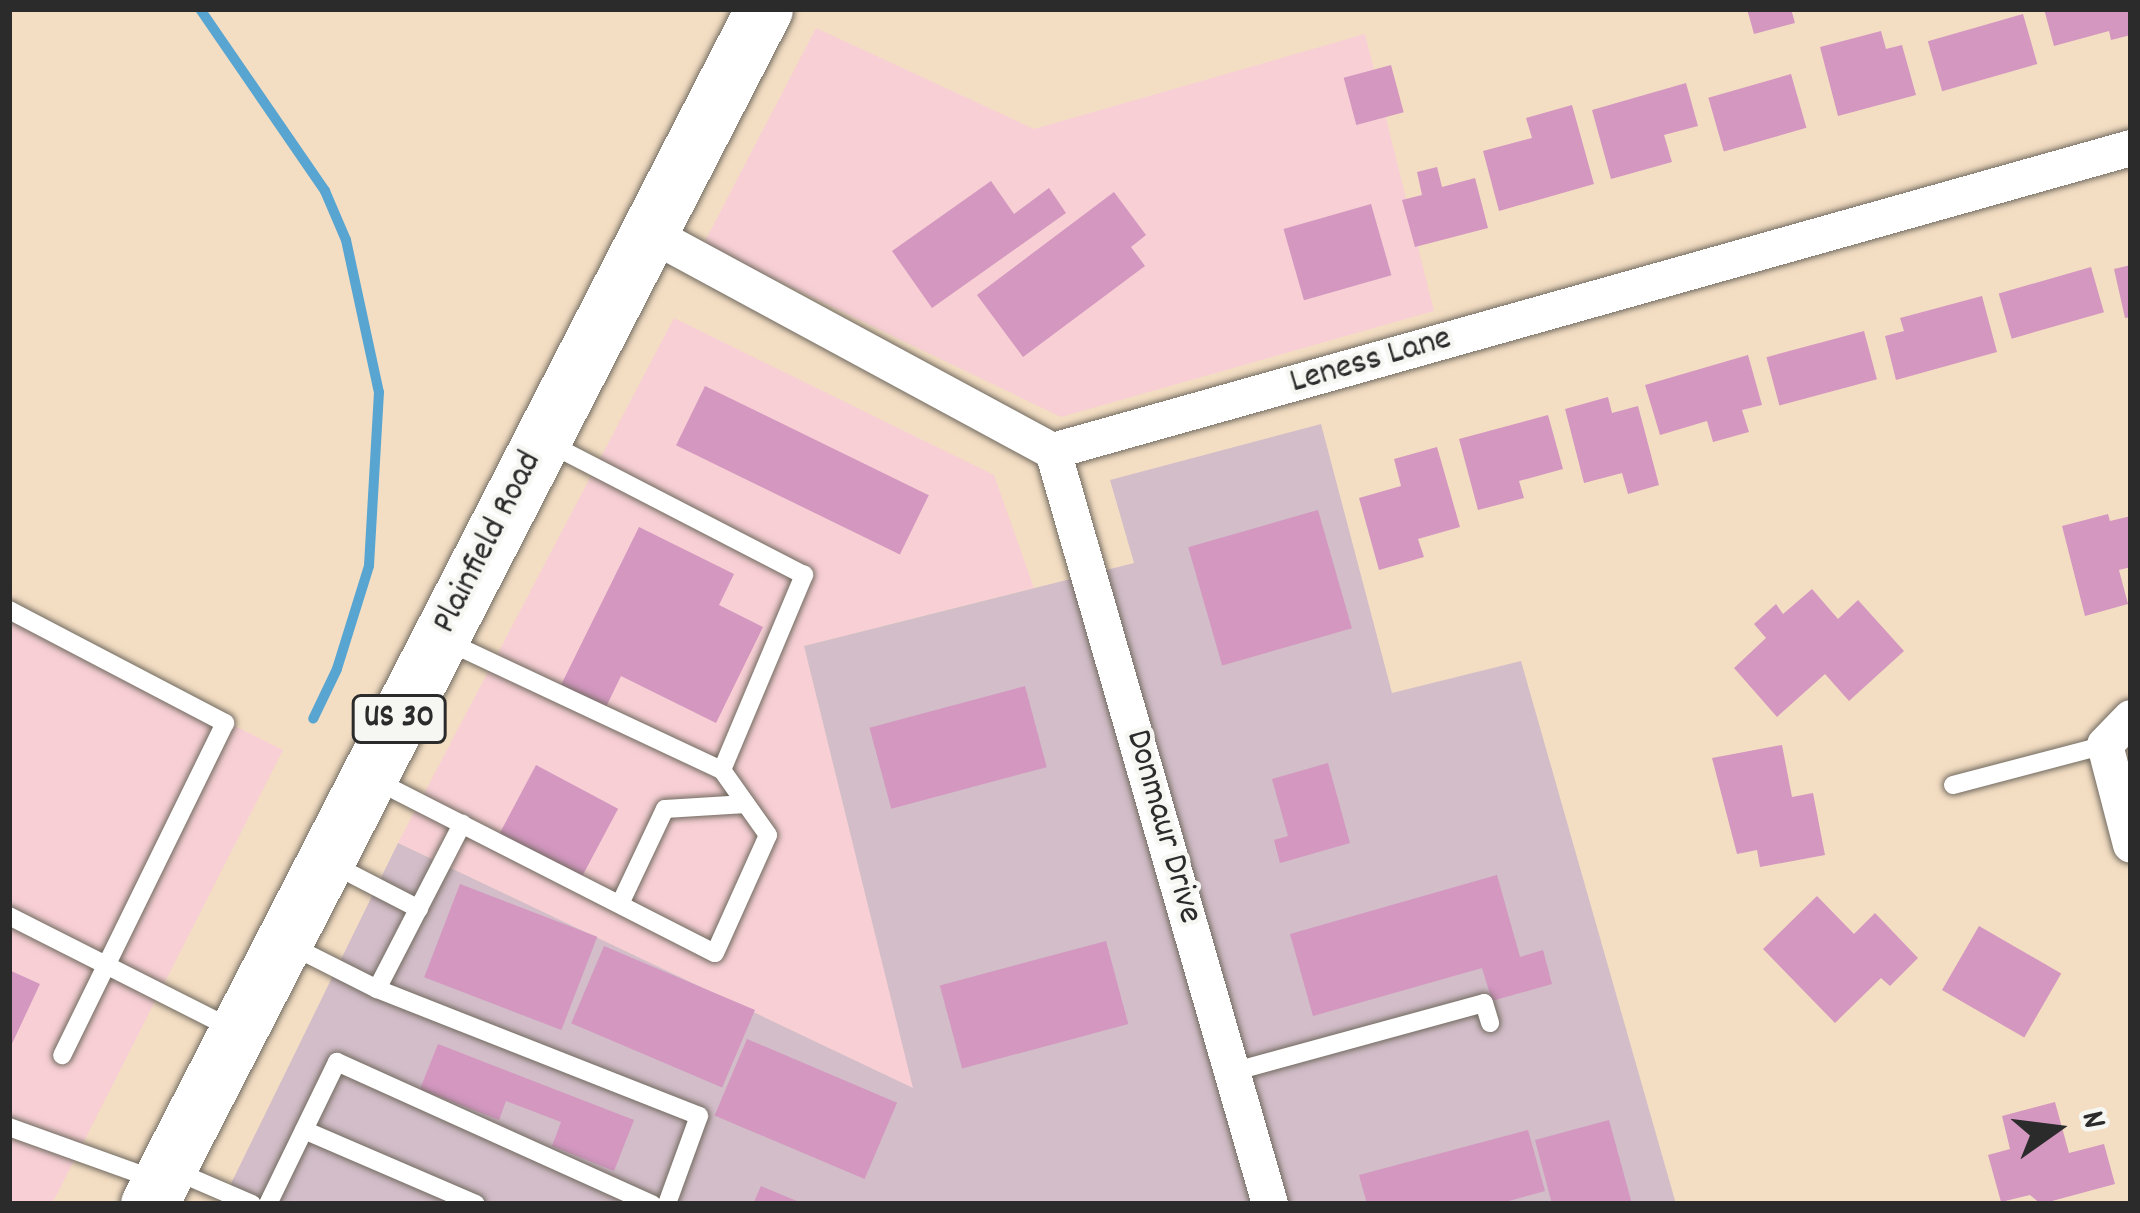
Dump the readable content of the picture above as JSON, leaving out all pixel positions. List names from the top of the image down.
{
  "streets": {
    "main road": ["Plainfield Road", "US 30"],
    "street": ["Leness Lane", "Donmaur Drive"]
  },
  "crossings": [
    ["Leness Lane", "Donmaur Drive"]
  ],
  "north": "right"
}
